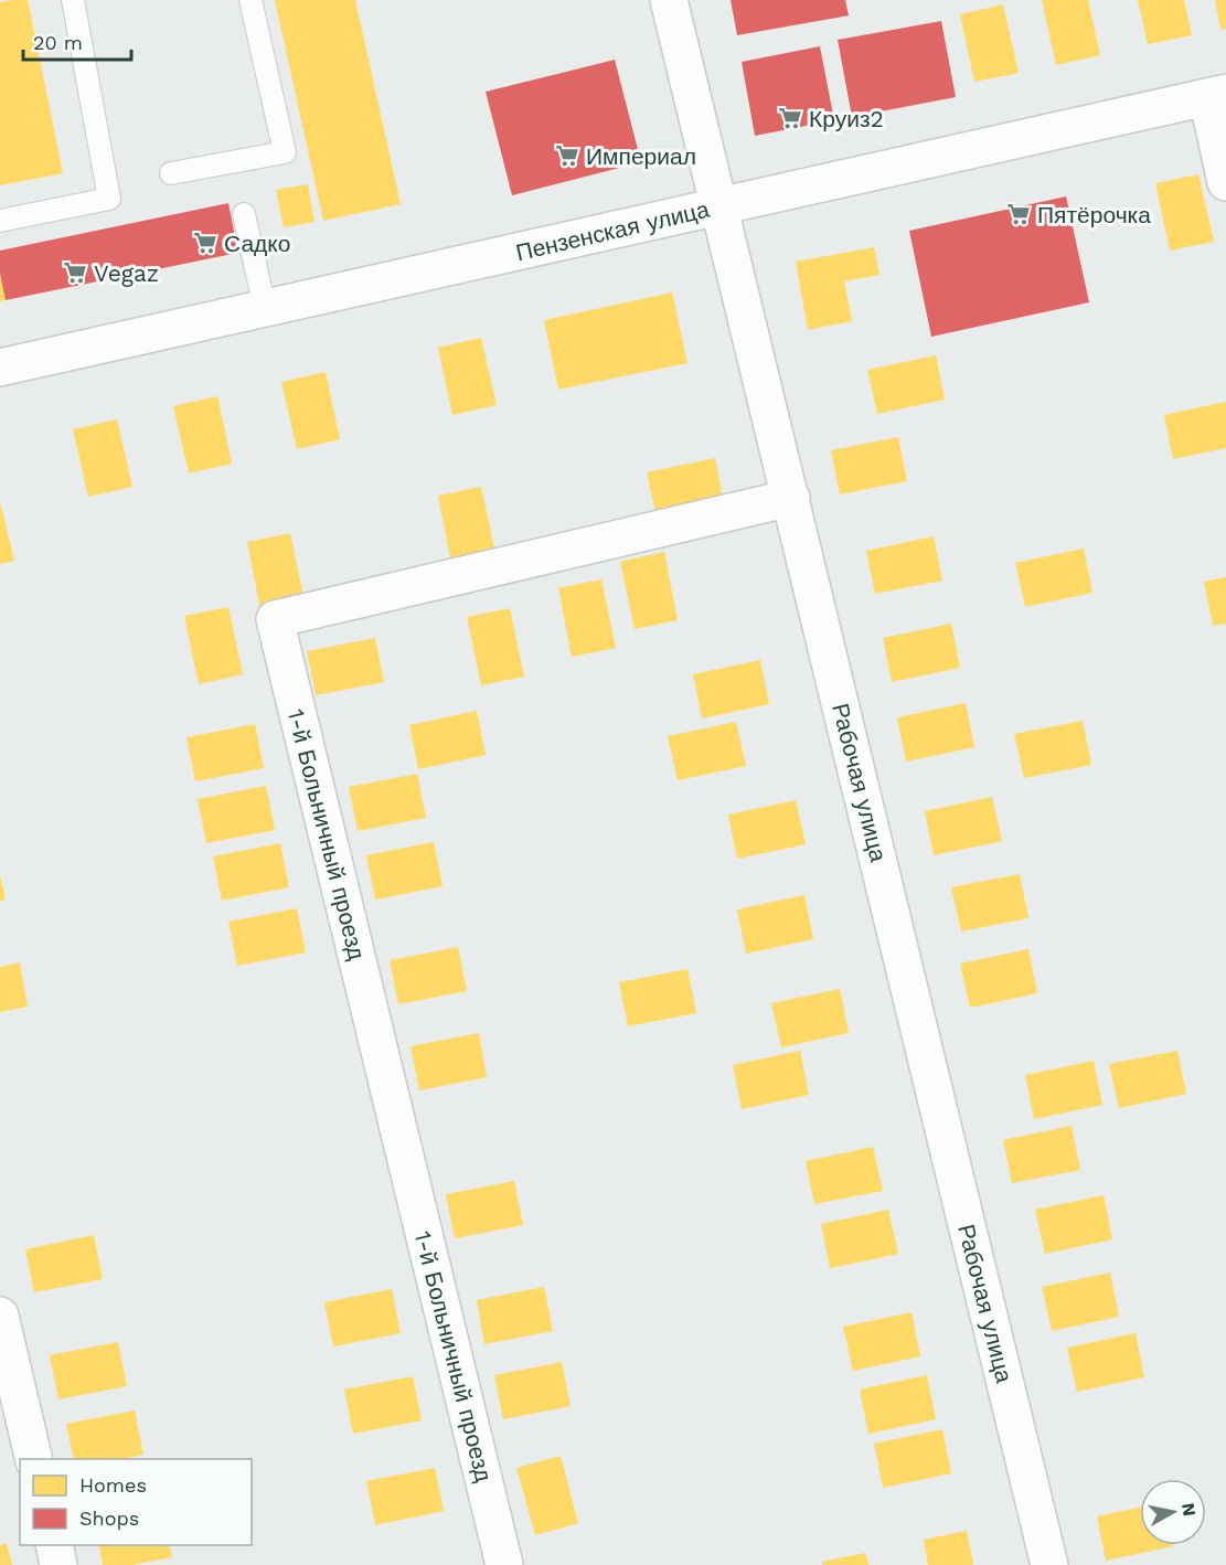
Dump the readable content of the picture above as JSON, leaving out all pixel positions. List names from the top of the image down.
{
  "streets": {
    "street": ["Пензенская улица", "Рабочая улица", "1-й Больничный проезд"]
  },
  "crossings": [
    ["Пензенская улица", "Рабочая улица"],
    ["Рабочая улица", "1-й Больничный проезд"]
  ],
  "places": {
    "supermarket": [
      "Круиз2",
      "Империал",
      "Пятёрочка",
      "Садко",
      "Vegaz"
    ]
  },
  "legend": ["Homes", "Shops"],
  "scale_bar": "20 m",
  "north": "right"
}
